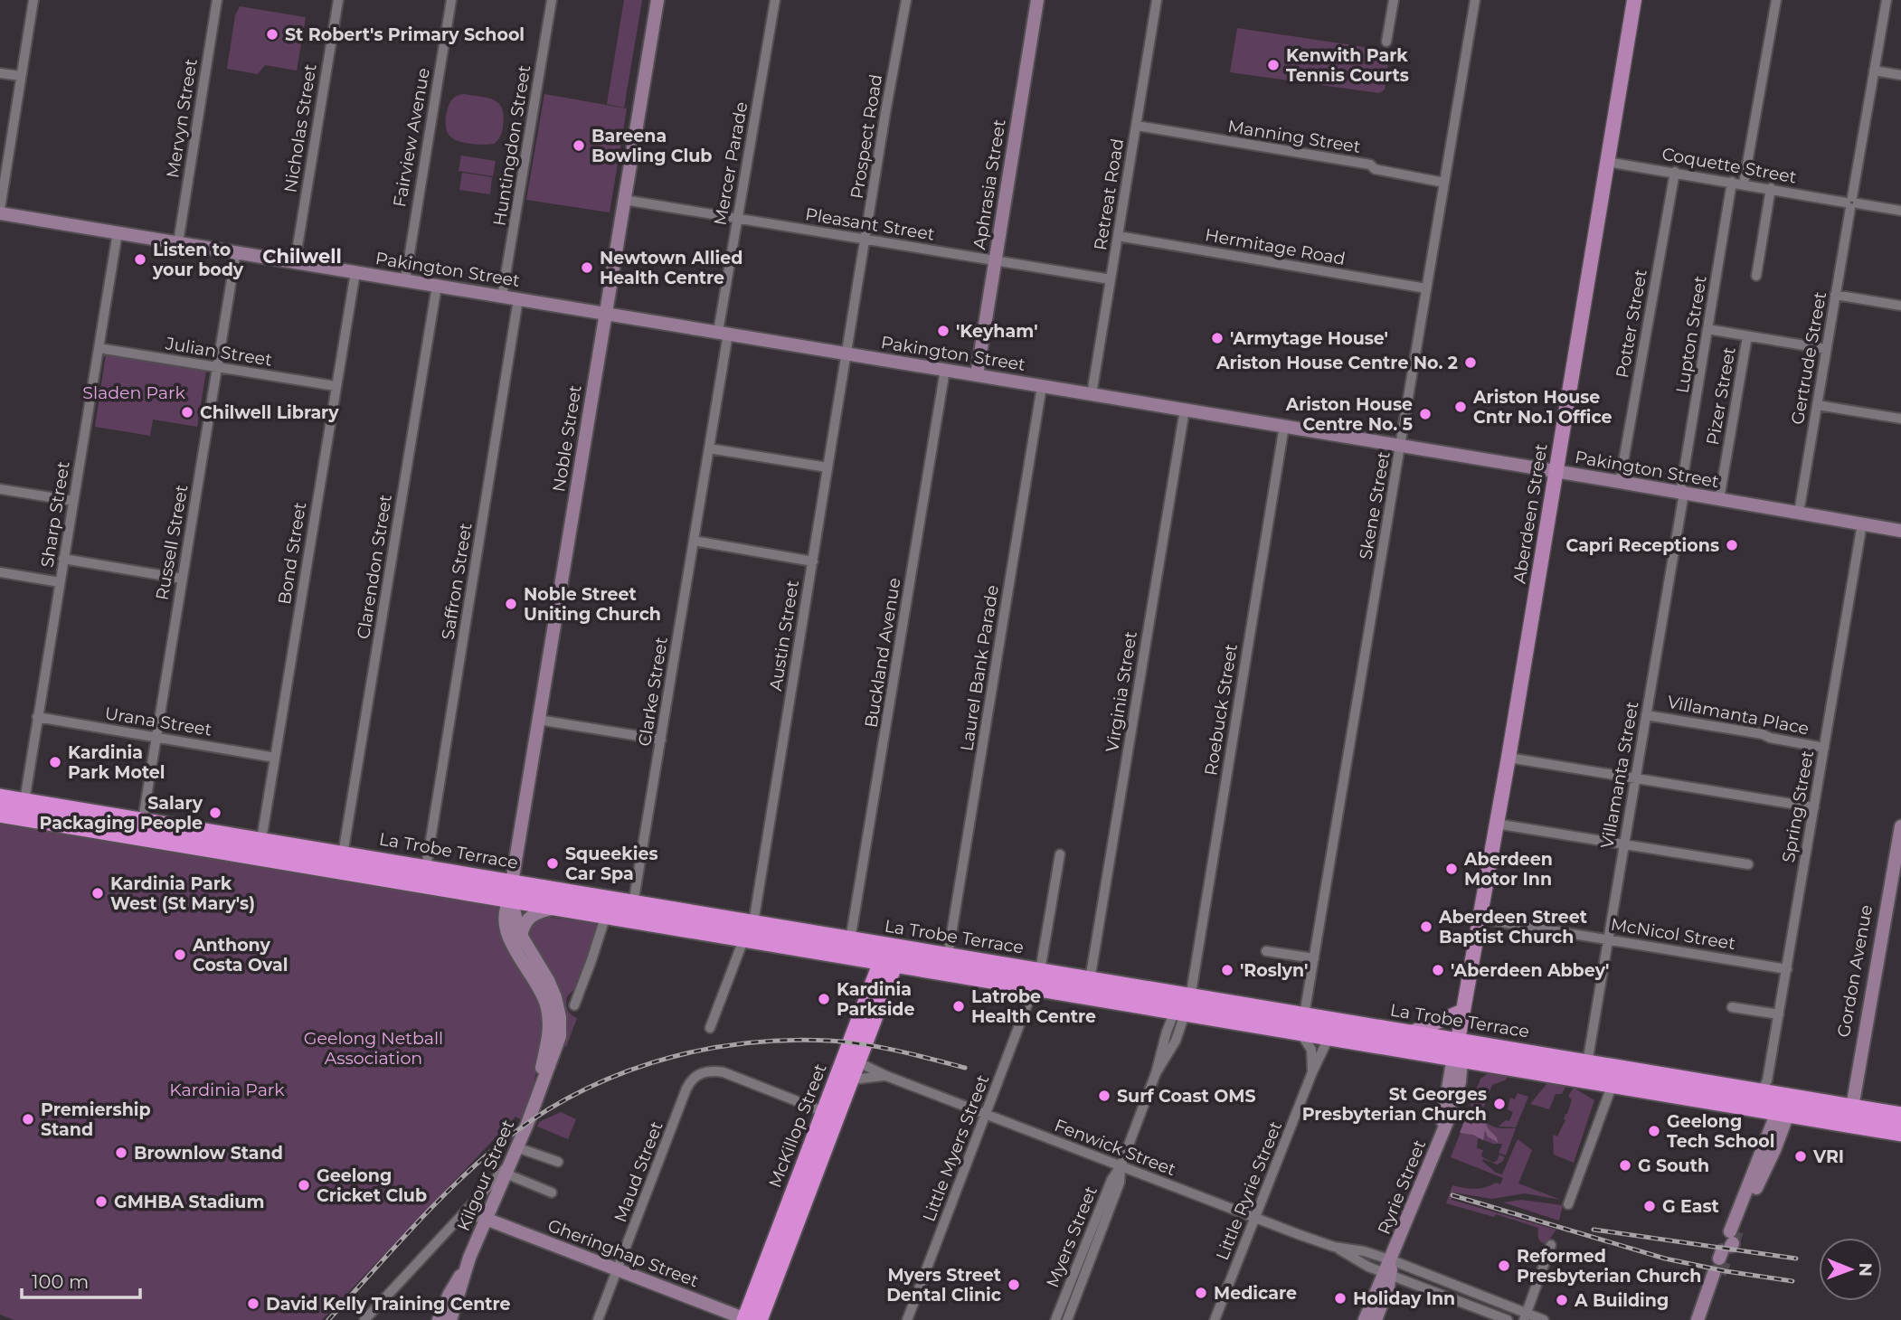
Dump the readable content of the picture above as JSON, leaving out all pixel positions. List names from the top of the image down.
{
  "streets": {
    "highway": ["La Trobe Terrace", "McKillop Street"],
    "main road": ["Aberdeen Street"],
    "street": [
      "Mervyn Street",
      "Nicholas Street",
      "Prospect Road",
      "Manning Street",
      "Fairview Avenue",
      "Huntingdon Street",
      "Mercer Parade",
      "Coquette Street",
      "Aphrasia Street",
      "Retreat Road",
      "Pleasant Street",
      "Hermitage Road",
      "Pakington Street",
      "Potter Street",
      "Lupton Street",
      "Julian Street",
      "Gertrude Street",
      "Pizer Street",
      "Noble Street",
      "Skene Street",
      "Sharp Street",
      "Russell Street",
      "Bond Street",
      "Clarendon Street",
      "Saffron Street",
      "Austin Street",
      "Buckland Avenue",
      "Laurel Bank Parade",
      "Clarke Street",
      "Virginia Street",
      "Roebuck Street",
      "Villamanta Place",
      "Urana Street",
      "Villamanta Street",
      "Spring Street",
      "McNicol Street",
      "Gordon Avenue",
      "Fenwick Street",
      "Little Myers Street",
      "Maud Street",
      "Kilgour Street",
      "Ryrie Street",
      "Little Ryrie Street",
      "Myers Street",
      "Gheringhap Street"
    ]
  },
  "crossings": [
    ["Mervyn Street", "Pakington Street"],
    ["Nicholas Street", "Pakington Street"],
    ["Prospect Road", "Pleasant Street"],
    ["Prospect Road", "Pakington Street"],
    ["Prospect Road", "Austin Street"],
    ["Manning Street", "Retreat Road"],
    ["Manning Street", "Skene Street"],
    ["Fairview Avenue", "Pakington Street"],
    ["Huntingdon Street", "Pakington Street"],
    ["Mercer Parade", "Pleasant Street"],
    ["Mercer Parade", "Pakington Street"],
    ["Mercer Parade", "Clarke Street"],
    ["Coquette Street", "Potter Street"],
    ["Coquette Street", "Lupton Street"],
    ["Coquette Street", "Gertrude Street"],
    ["Coquette Street", "Aberdeen Street"],
    ["Aphrasia Street", "Pleasant Street"],
    ["Aphrasia Street", "Pakington Street"],
    ["Retreat Road", "Pleasant Street"],
    ["Retreat Road", "Hermitage Road"],
    ["Retreat Road", "Pakington Street"],
    ["Pleasant Street", "Noble Street"],
    ["Hermitage Road", "Skene Street"],
    ["Pakington Street", "Potter Street"],
    ["Pakington Street", "Lupton Street"],
    ["Pakington Street", "Gertrude Street"],
    ["Pakington Street", "Pizer Street"],
    ["Pakington Street", "Noble Street"],
    ["Pakington Street", "Skene Street"],
    ["Pakington Street", "Aberdeen Street"],
    ["Pakington Street", "Sharp Street"],
    ["Pakington Street", "Russell Street"],
    ["Pakington Street", "Bond Street"],
    ["Pakington Street", "Clarendon Street"],
    ["Pakington Street", "Saffron Street"],
    ["Pakington Street", "Austin Street"],
    ["Pakington Street", "Buckland Avenue"],
    ["Pakington Street", "Laurel Bank Parade"],
    ["Pakington Street", "Clarke Street"],
    ["Pakington Street", "Virginia Street"],
    ["Pakington Street", "Roebuck Street"],
    ["Pakington Street", "Villamanta Street"],
    ["Pakington Street", "Spring Street"],
    ["Lupton Street", "Villamanta Street"],
    ["Julian Street", "Sharp Street"],
    ["Julian Street", "Russell Street"],
    ["Julian Street", "Bond Street"],
    ["Noble Street", "La Trobe Terrace"],
    ["Noble Street", "Kilgour Street"],
    ["Skene Street", "La Trobe Terrace"],
    ["Aberdeen Street", "La Trobe Terrace"],
    ["Aberdeen Street", "McNicol Street"],
    ["Aberdeen Street", "Ryrie Street"],
    ["Sharp Street", "Urana Street"],
    ["Sharp Street", "La Trobe Terrace"],
    ["Russell Street", "Urana Street"],
    ["Russell Street", "La Trobe Terrace"],
    ["Bond Street", "Urana Street"],
    ["Bond Street", "La Trobe Terrace"],
    ["Clarendon Street", "La Trobe Terrace"],
    ["Saffron Street", "La Trobe Terrace"],
    ["Austin Street", "La Trobe Terrace"],
    ["Buckland Avenue", "La Trobe Terrace"],
    ["Laurel Bank Parade", "La Trobe Terrace"],
    ["Clarke Street", "La Trobe Terrace"],
    ["Virginia Street", "La Trobe Terrace"],
    ["Roebuck Street", "La Trobe Terrace"],
    ["Roebuck Street", "Myers Street"],
    ["Villamanta Place", "Villamanta Street"],
    ["Villamanta Place", "Spring Street"],
    ["Villamanta Street", "La Trobe Terrace"],
    ["Villamanta Street", "McNicol Street"],
    ["Spring Street", "La Trobe Terrace"],
    ["Spring Street", "McNicol Street"],
    ["La Trobe Terrace", "Gordon Avenue"],
    ["La Trobe Terrace", "McKillop Street"],
    ["La Trobe Terrace", "Little Myers Street"],
    ["La Trobe Terrace", "Kilgour Street"],
    ["La Trobe Terrace", "Ryrie Street"],
    ["La Trobe Terrace", "Little Ryrie Street"],
    ["La Trobe Terrace", "Myers Street"],
    ["McKillop Street", "Fenwick Street"],
    ["McKillop Street", "Maud Street"],
    ["McKillop Street", "Gheringhap Street"],
    ["Fenwick Street", "Little Myers Street"],
    ["Fenwick Street", "Ryrie Street"],
    ["Fenwick Street", "Little Ryrie Street"],
    ["Fenwick Street", "Myers Street"],
    ["Maud Street", "Gheringhap Street"],
    ["Kilgour Street", "Gheringhap Street"]
  ],
  "districts": ["Chilwell"],
  "parks": ["Sladen Park", "Geelong Netball Association", "Kardinia Park"],
  "places": [
    "St Robert's Primary School",
    "Kenwith Park Tennis Courts",
    "Bareena Bowling Club",
    "Listen to your body",
    "Newtown Allied Health Centre",
    "'Keyham'",
    "'Armytage House'",
    "Ariston House Centre No. 2",
    "Ariston House Cntr No.1 Office",
    "Chilwell Library",
    "Ariston House Centre No. 5",
    "Capri Receptions",
    "Noble Street Uniting Church",
    "Kardinia Park Motel",
    "Salary Packaging People",
    "Squeekies Car Spa",
    "Aberdeen Motor Inn",
    "Kardinia Park West (St Mary's)",
    "Aberdeen Street Baptist Church",
    "Anthony Costa Oval",
    "'Roslyn'",
    "'Aberdeen Abbey'",
    "Kardinia Parkside",
    "Latrobe Health Centre",
    "Surf Coast OMS",
    "St Georges Presbyterian Church",
    "Premiership Stand",
    "Geelong Tech School",
    "Brownlow Stand",
    "VRI",
    "G South",
    "Geelong Cricket Club",
    "GMHBA Stadium",
    "G East",
    "Reformed Presbyterian Church",
    "Myers Street Dental Clinic",
    "Medicare",
    "Holiday Inn",
    "A Building",
    "David Kelly Training Centre"
  ],
  "scale_bar": "100 m",
  "north": "right"
}
